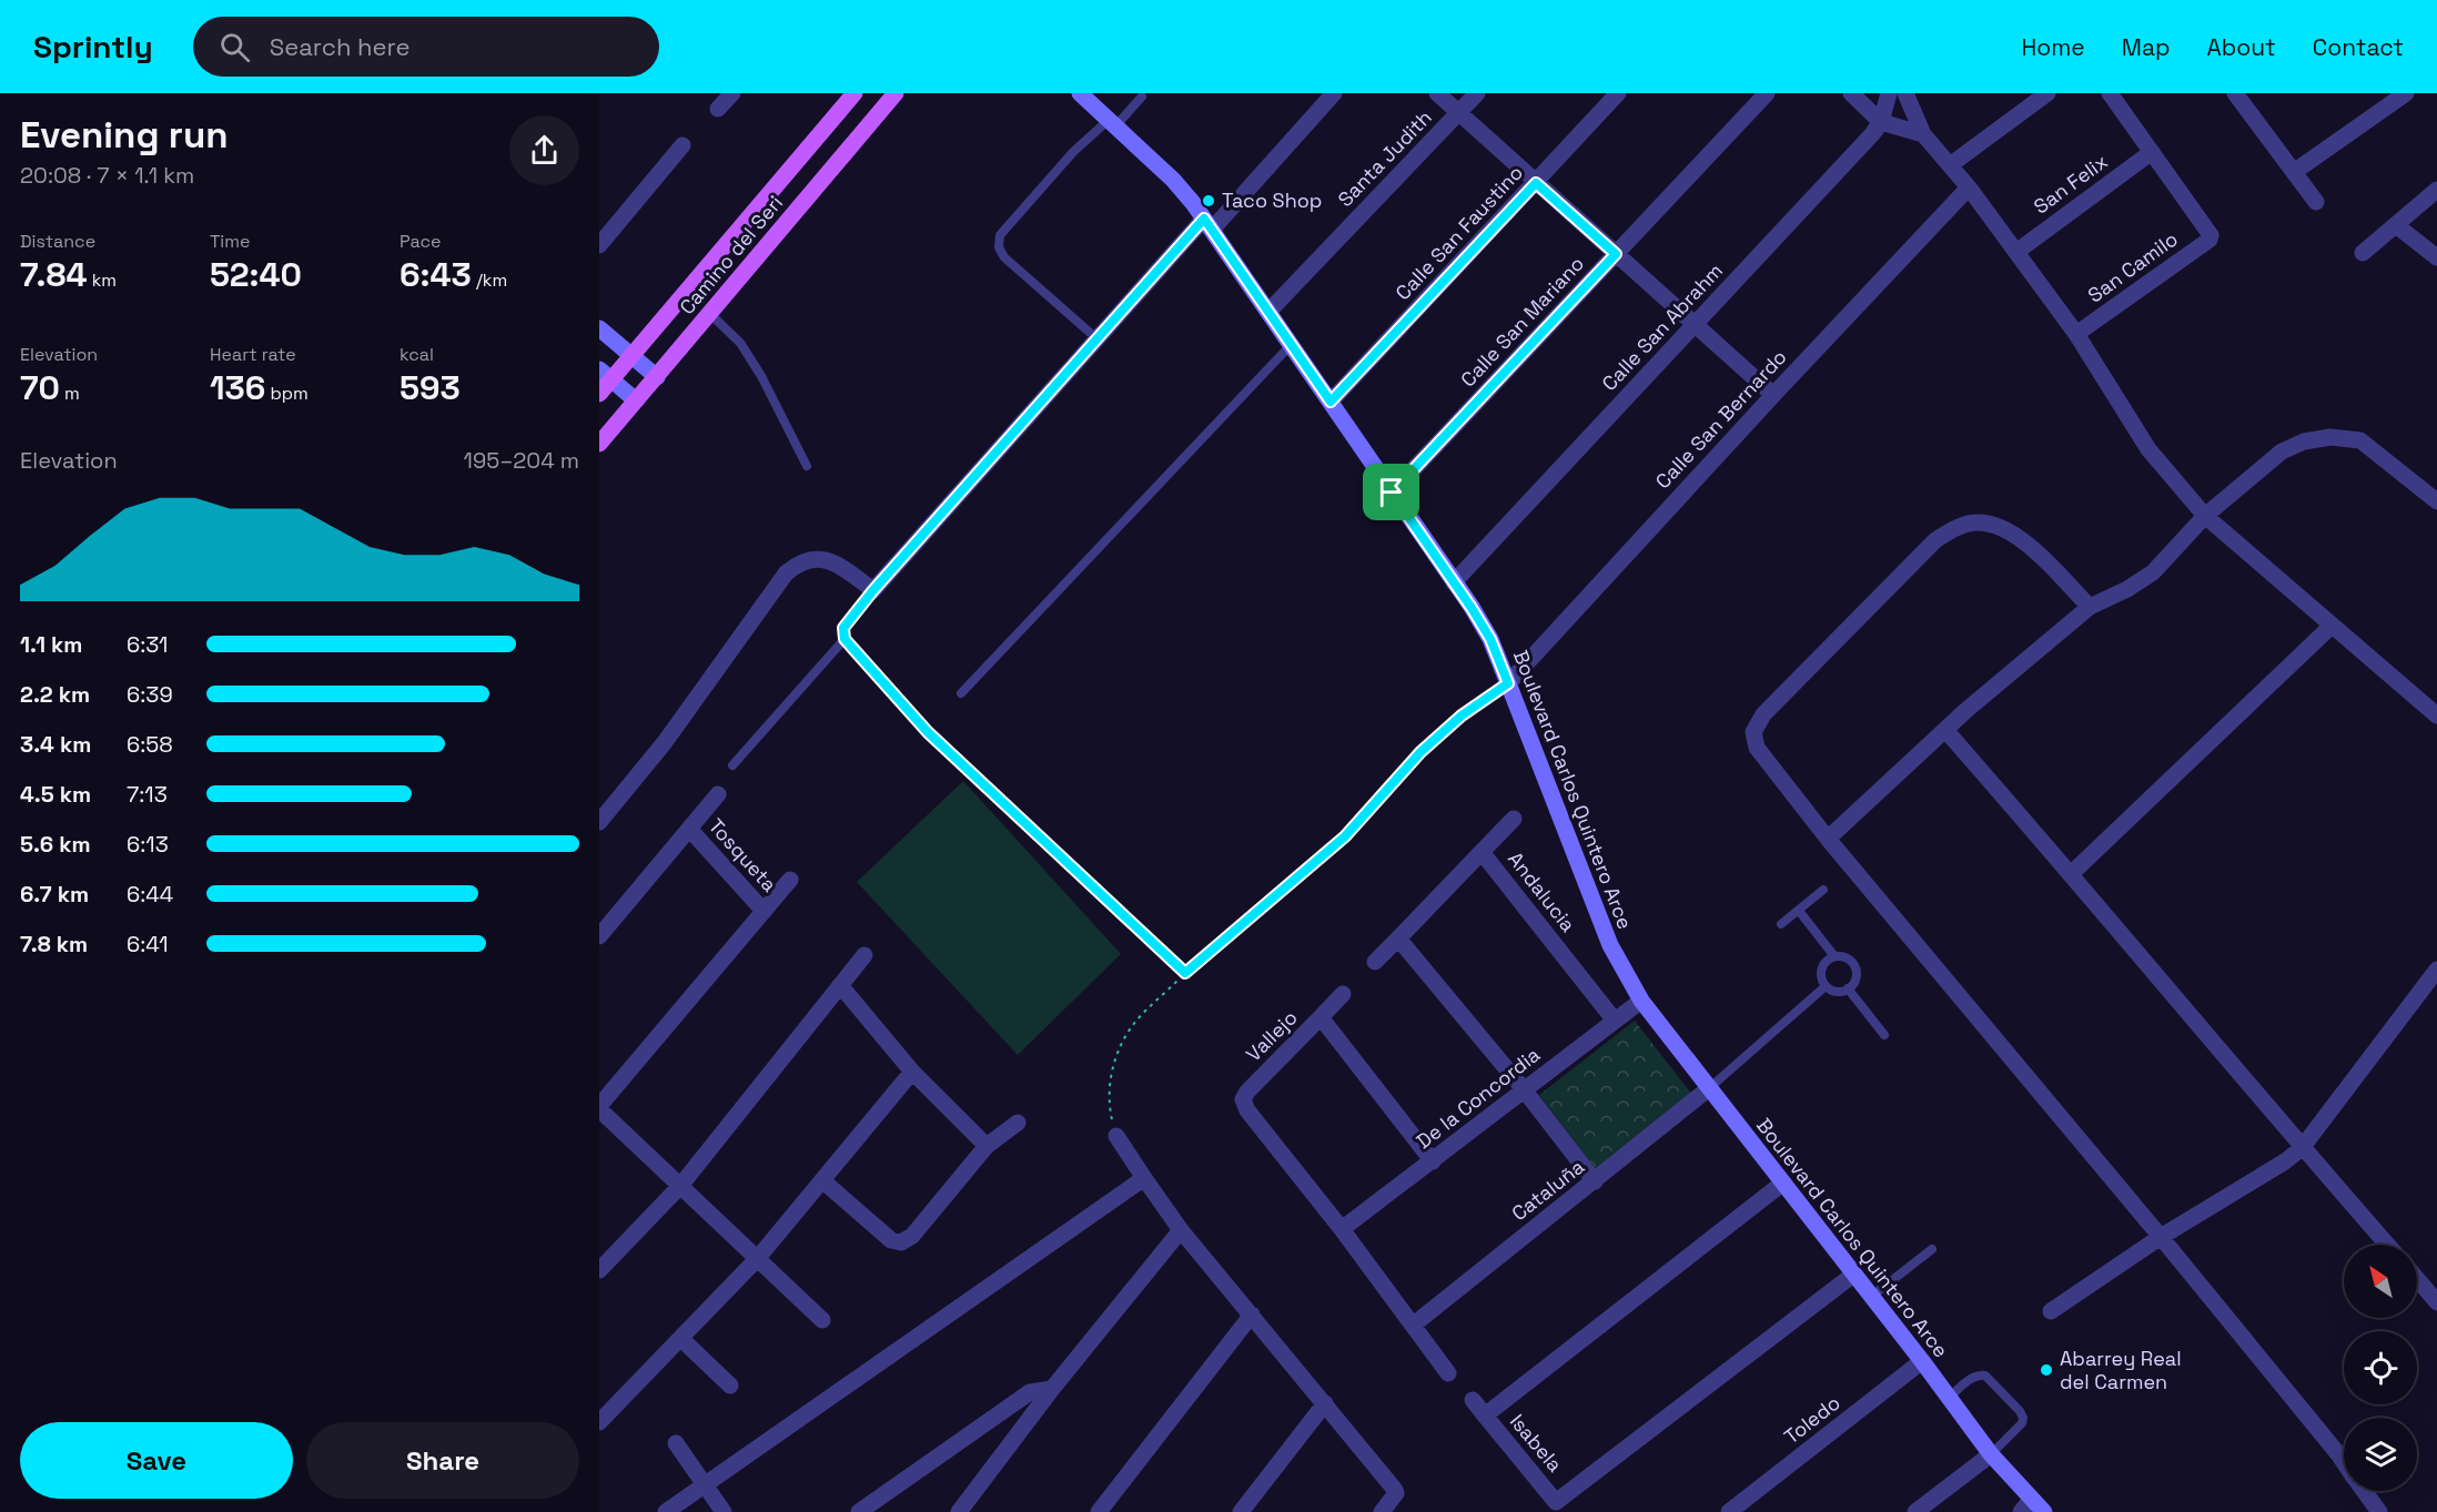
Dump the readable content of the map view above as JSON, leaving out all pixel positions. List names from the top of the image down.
{
  "streets": {
    "main road": ["Camino del Seri"],
    "street": [
      "Santa Judith",
      "San Felix",
      "Calle San Faustino",
      "San Camilo",
      "Calle San Mariano",
      "Calle San Abrahm",
      "Calle San Bernardo",
      "Boulevard Carlos Quintero Arce",
      "Tosqueta",
      "Andalucia",
      "Vallejo",
      "De la Concordia",
      "Cataluña",
      "Toledo",
      "Isabela"
    ]
  },
  "crossings": [
    ["Santa Judith", "Boulevard Carlos Quintero Arce"],
    ["San Felix", "San Camilo"],
    ["Calle San Faustino", "Boulevard Carlos Quintero Arce"],
    ["Calle San Mariano", "Boulevard Carlos Quintero Arce"],
    ["Calle San Abrahm", "Boulevard Carlos Quintero Arce"],
    ["Calle San Bernardo", "Boulevard Carlos Quintero Arce"],
    ["Boulevard Carlos Quintero Arce", "De la Concordia"],
    ["Boulevard Carlos Quintero Arce", "Cataluña"],
    ["Boulevard Carlos Quintero Arce", "Toledo"],
    ["Boulevard Carlos Quintero Arce", "Isabela"],
    ["Andalucia", "De la Concordia"],
    ["Vallejo", "De la Concordia"]
  ],
  "places": ["Taco Shop", "Abarrey Real del Carmen"],
  "north": "top left",
  "page": {
    "header": "Sprintly",
    "search": "Search here",
    "nav": [
      "Home",
      "Map",
      "About",
      "Contact"
    ],
    "heading": ["Evening run", "20:08 · 7 × 1.1 km"],
    "stats": [
      ["Distance", "7.84 km"],
      ["Time", "52:40"],
      ["Pace", "6:43 /km"],
      ["Elevation", "70 m"],
      ["Heart rate", "136 bpm"],
      ["kcal", "593"]
    ],
    "chart": ["Elevation", "195–204 m"],
    "list": [
      {
        "name": "1.1 km",
        "note": "6:31"
      },
      {
        "name": "2.2 km",
        "note": "6:39"
      },
      {
        "name": "3.4 km",
        "note": "6:58"
      },
      {
        "name": "4.5 km",
        "note": "7:13"
      },
      {
        "name": "5.6 km",
        "note": "6:13"
      },
      {
        "name": "6.7 km",
        "note": "6:44"
      },
      {
        "name": "7.8 km",
        "note": "6:41"
      }
    ],
    "buttons": ["Save", "Share"]
  }
}
